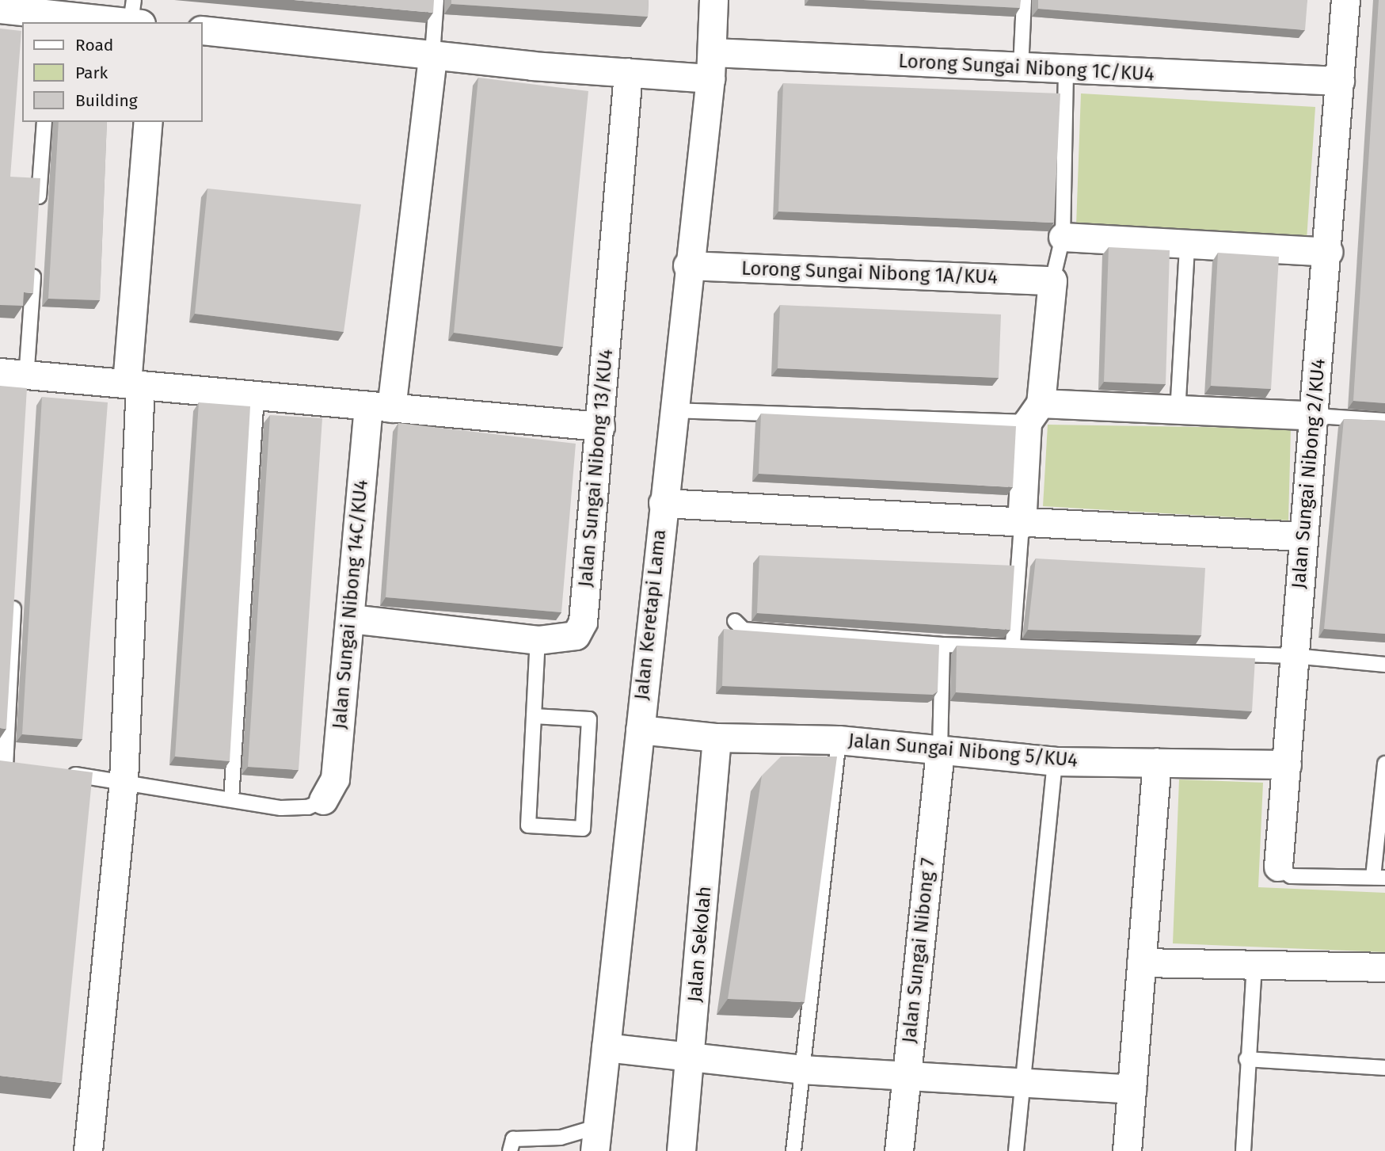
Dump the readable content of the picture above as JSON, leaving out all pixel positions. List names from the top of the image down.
{
  "streets": {
    "street": [
      "Lorong Sungai Nibong 1C/KU4",
      "Lorong Sungai Nibong 1A/KU4",
      "Jalan Sungai Nibong 13/KU4",
      "Jalan Sungai Nibong 2/KU4",
      "Jalan Sungai Nibong 14C/KU4",
      "Jalan Keretapi Lama",
      "Jalan Sungai Nibong 5/KU4",
      "Jalan Sekolah",
      "Jalan Sungai Nibong 7"
    ]
  },
  "crossings": [
    ["Lorong Sungai Nibong 1C/KU4", "Jalan Sungai Nibong 13/KU4"],
    ["Lorong Sungai Nibong 1C/KU4", "Jalan Sungai Nibong 2/KU4"],
    ["Lorong Sungai Nibong 1C/KU4", "Jalan Sungai Nibong 14C/KU4"],
    ["Lorong Sungai Nibong 1C/KU4", "Jalan Keretapi Lama"],
    ["Lorong Sungai Nibong 1A/KU4", "Jalan Keretapi Lama"],
    ["Jalan Sungai Nibong 13/KU4", "Jalan Sungai Nibong 14C/KU4"],
    ["Jalan Sungai Nibong 2/KU4", "Jalan Sungai Nibong 5/KU4"],
    ["Jalan Keretapi Lama", "Jalan Sungai Nibong 5/KU4"],
    ["Jalan Sungai Nibong 5/KU4", "Jalan Sekolah"],
    ["Jalan Sungai Nibong 5/KU4", "Jalan Sungai Nibong 7"]
  ],
  "legend": ["Road", "Park", "Building"]
}
